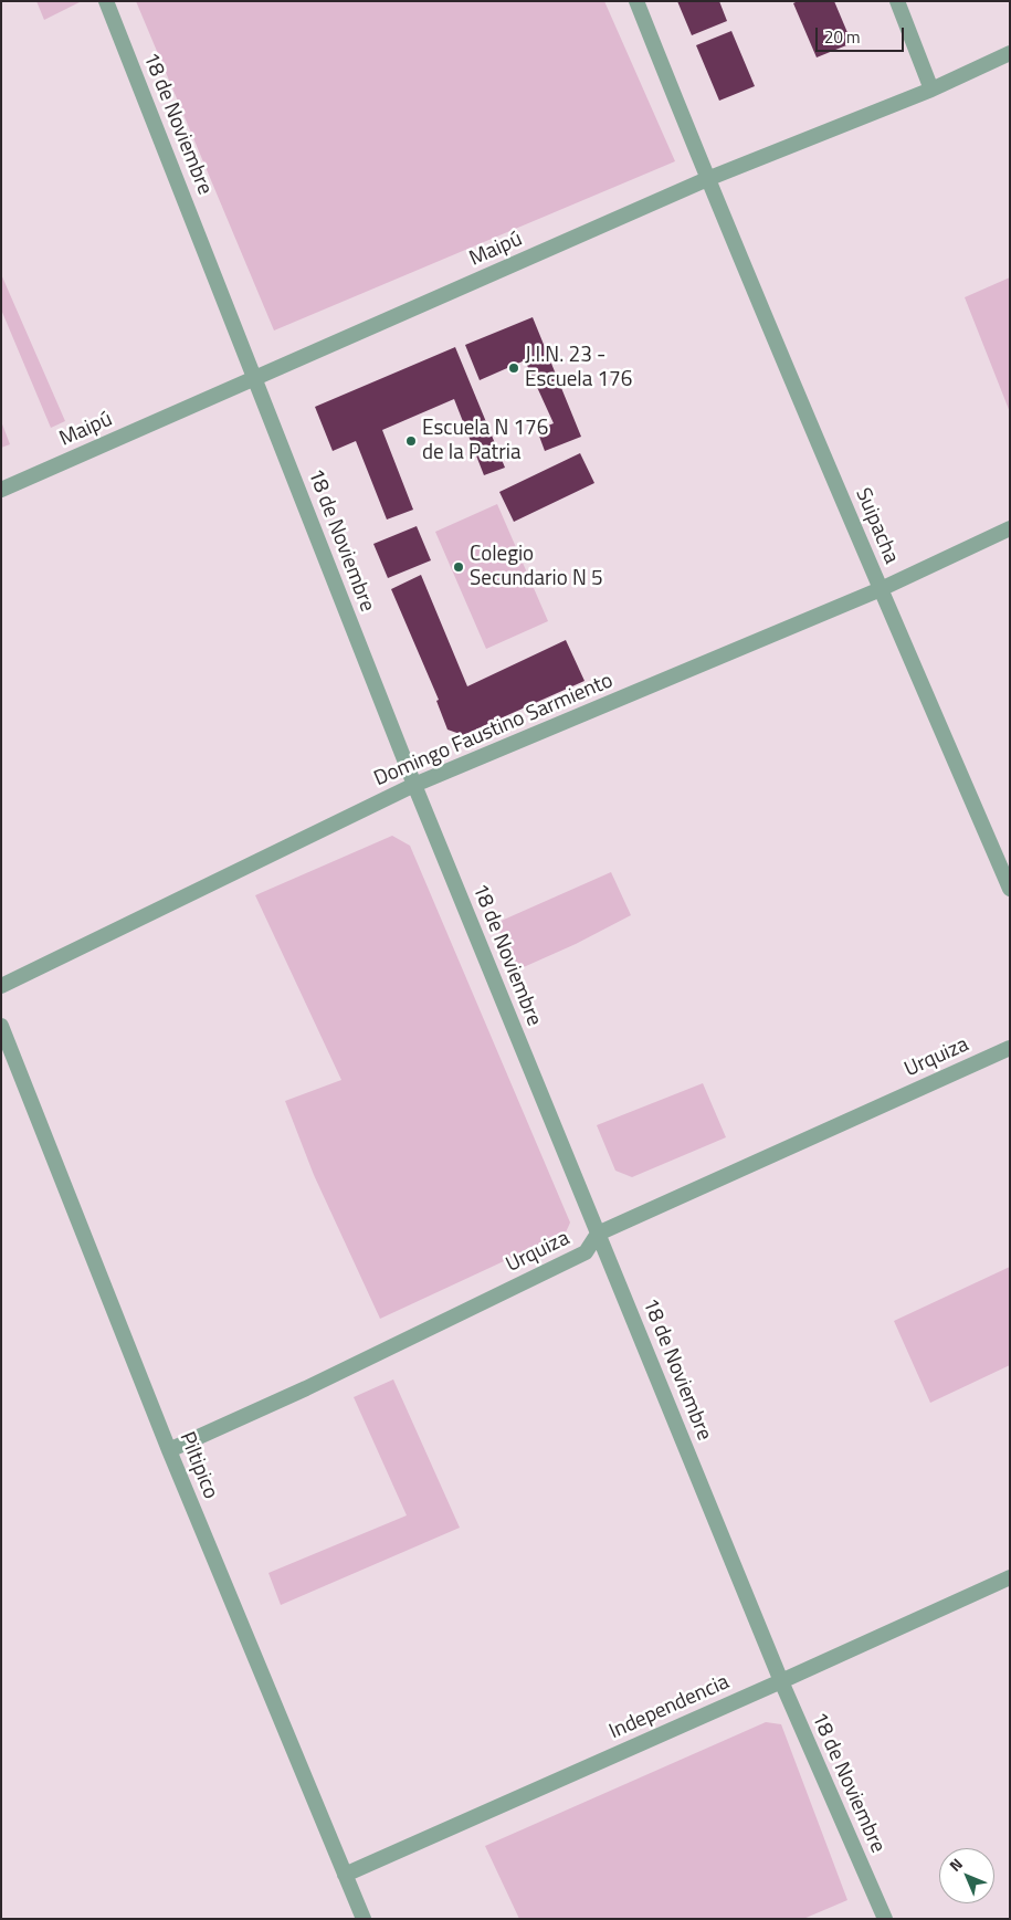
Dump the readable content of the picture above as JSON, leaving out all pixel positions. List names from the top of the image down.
{
  "streets": {
    "street": [
      "18 de Noviembre",
      "Maipú",
      "Suipacha",
      "Domingo Faustino Sarmiento",
      "Urquiza",
      "Piltipico",
      "Independencia"
    ]
  },
  "crossings": [
    ["18 de Noviembre", "Maipú"],
    ["18 de Noviembre", "Domingo Faustino Sarmiento"],
    ["18 de Noviembre", "Urquiza"],
    ["18 de Noviembre", "Independencia"],
    ["Maipú", "Suipacha"],
    ["Suipacha", "Domingo Faustino Sarmiento"],
    ["Urquiza", "Piltipico"],
    ["Piltipico", "Independencia"]
  ],
  "places": ["J.I.N. 23 - Escuela 176", "Escuela N 176 de la Patria", "Colegio Secundario N 5"],
  "scale_bar": "20 m",
  "north": "top left"
}
